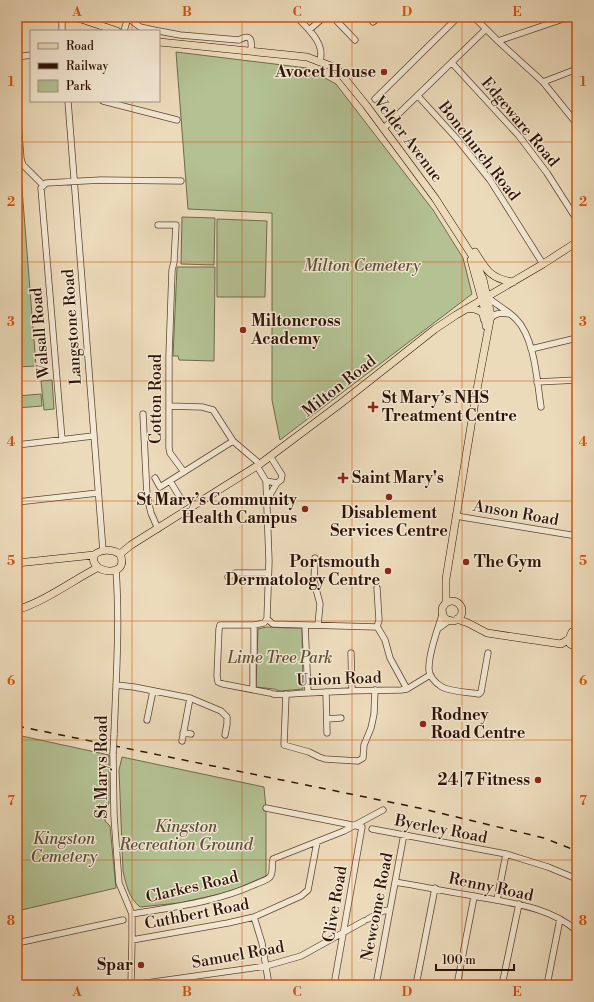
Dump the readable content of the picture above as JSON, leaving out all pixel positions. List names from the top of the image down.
{
  "streets": {
    "main road": ["Velder Avenue", "Milton Road"],
    "street": [
      "Edgeware Road",
      "Bonchurch Road",
      "Langstone Road",
      "Walsall Road",
      "Cotton Road",
      "Anson Road",
      "Union Road",
      "St Marys Road",
      "Byerley Road",
      "Clarkes Road",
      "Renny Road",
      "Clive Road",
      "Newcome Road",
      "Cuthbert Road",
      "Samuel Road"
    ]
  },
  "crossings": [
    ["Velder Avenue", "Milton Road"],
    ["Bonchurch Road", "Milton Road"],
    ["Langstone Road", "Milton Road"],
    ["Langstone Road", "St Marys Road"],
    ["Milton Road", "St Marys Road"],
    ["St Marys Road", "Clarkes Road"],
    ["St Marys Road", "Cuthbert Road"],
    ["St Marys Road", "Samuel Road"],
    ["Byerley Road", "Newcome Road"],
    ["Clarkes Road", "Clive Road"],
    ["Clarkes Road", "Cuthbert Road"],
    ["Renny Road", "Newcome Road"],
    ["Clive Road", "Samuel Road"],
    ["Newcome Road", "Samuel Road"]
  ],
  "parks": [
    "Milton Cemetery",
    "Lime Tree Park",
    "Kingston Recreation Ground",
    "Kingston Cemetery"
  ],
  "places": {
    "other": [
      "Avocet House",
      "Miltoncross Academy",
      "Disablement Services Centre",
      "St Mary’s Community Health Campus",
      "The Gym",
      "Portsmouth Dermatology Centre",
      "Rodney Road Centre",
      "24|7 Fitness",
      "Spar"
    ],
    "health": ["St Mary’s NHS Treatment Centre", "Saint Mary's"]
  },
  "legend": ["Road", "Railway", "Park"],
  "scale_bar": "100 m",
  "grid": {
    "columns": [
      "A",
      "B",
      "C",
      "D",
      "E"
    ],
    "rows": [
      "1",
      "2",
      "3",
      "4",
      "5",
      "6",
      "7",
      "8"
    ]
  }
}
